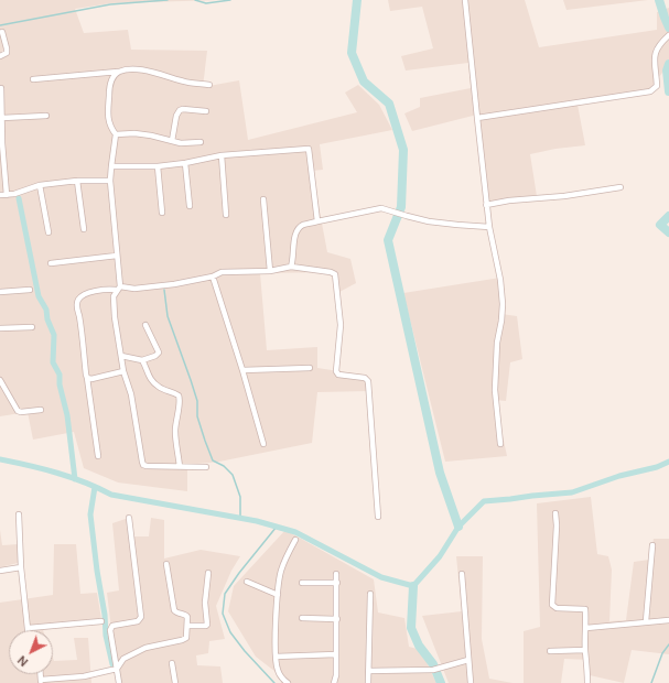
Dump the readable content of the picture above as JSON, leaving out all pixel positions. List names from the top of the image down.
{
  "north": "bottom left"
}
